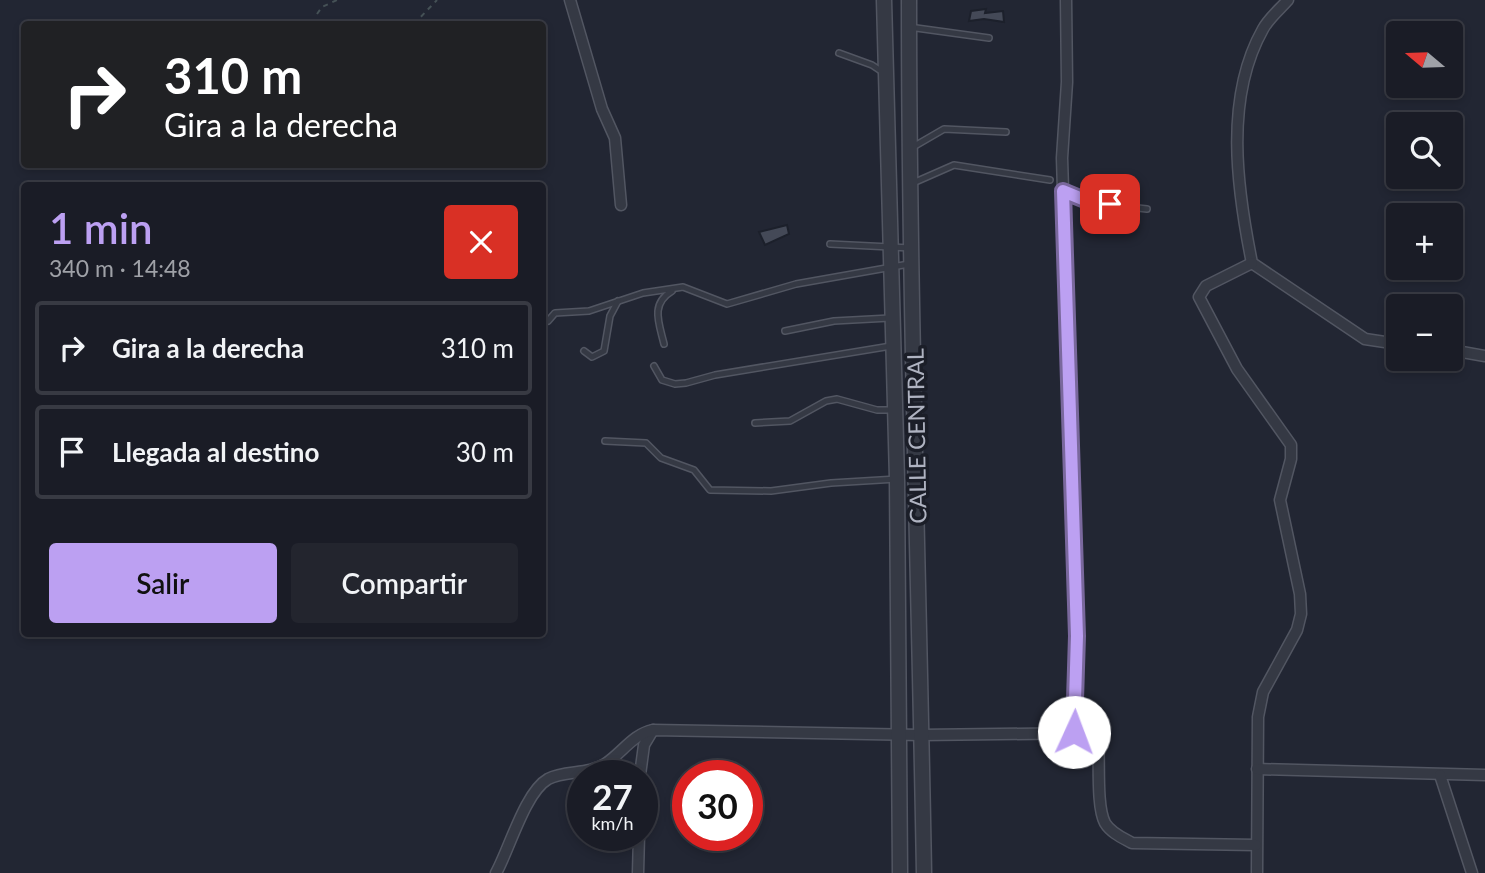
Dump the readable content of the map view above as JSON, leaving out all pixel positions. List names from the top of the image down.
{
  "streets": {
    "street": ["CALLE CENTRAL"]
  },
  "north": "left",
  "page": {
    "map_buttons": ["+", "−"],
    "turn": ["310 m", "Gira a la derecha"],
    "heading": ["1 min", "340 m · 14:48"],
    "list": [
      {
        "name": "Gira a la derecha",
        "value": "310 m"
      },
      {
        "name": "Llegada al destino",
        "value": "30 m"
      }
    ],
    "buttons": ["Salir", "Compartir"],
    "speed": "27 km/h",
    "limit": "30"
  }
}
